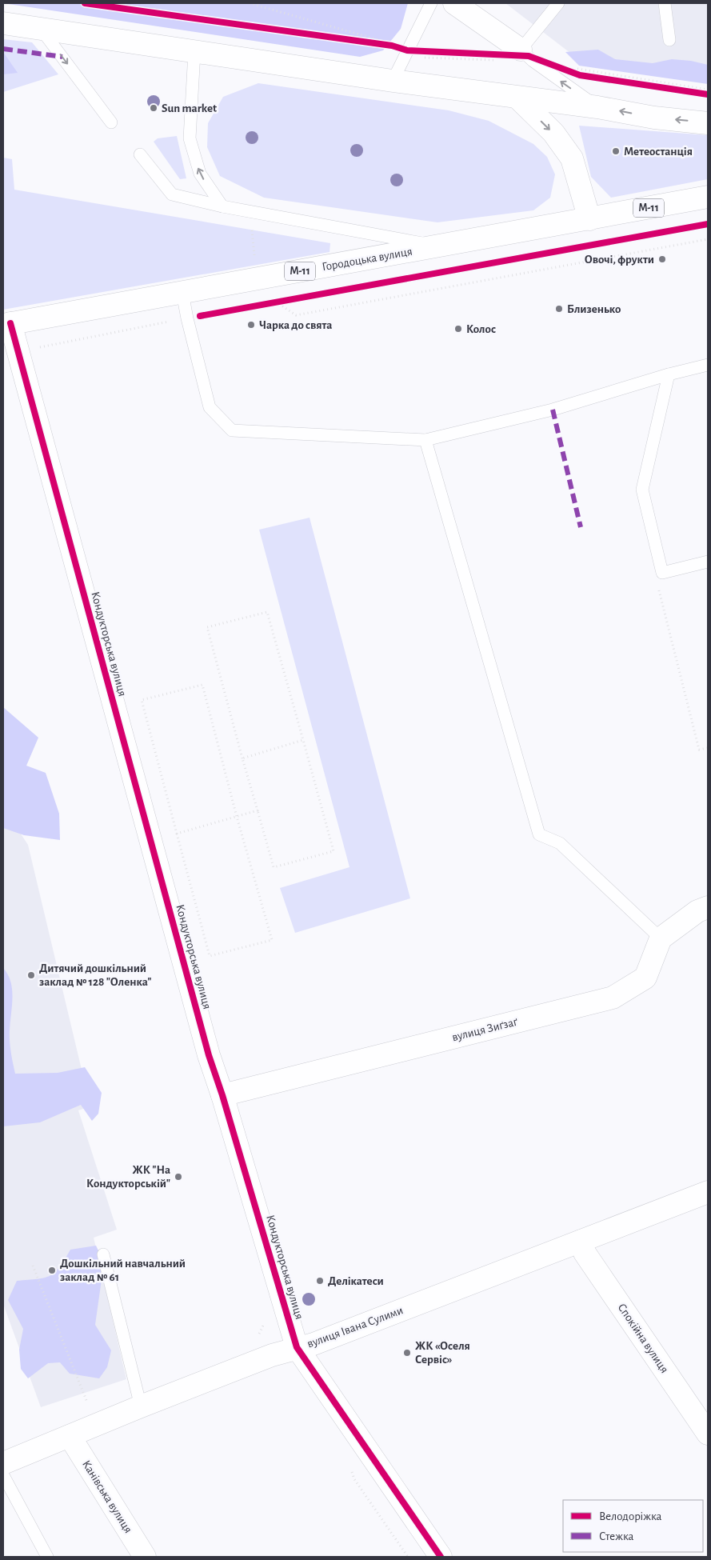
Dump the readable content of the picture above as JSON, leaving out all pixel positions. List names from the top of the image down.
{
  "streets": {
    "street": [
      "М-11",
      "Городоцька вулиця",
      "Кондукторська вулиця",
      "вулиця Зиґзаґ",
      "вулиця Івана Сулими",
      "Спокійна вулиця",
      "Канівська вулиця"
    ]
  },
  "crossings": [
    ["Городоцька вулиця", "Кондукторська вулиця"],
    ["Кондукторська вулиця", "вулиця Зиґзаґ"],
    ["Кондукторська вулиця", "вулиця Івана Сулими"],
    ["вулиця Івана Сулими", "Спокійна вулиця"],
    ["вулиця Івана Сулими", "Канівська вулиця"]
  ],
  "places": [
    "Sun market",
    "Метеостанція",
    "Овочі, фрукти",
    "Близенько",
    "Чарка до свята",
    "Колос",
    "Дитячий дошкільний заклад № 128 \"Оленка\"",
    "ЖК \"На Кондукторській\"",
    "Дошкільний навчальний заклад № 61",
    "Делікатеси",
    "ЖК «Оселя Сервіс»"
  ],
  "legend": ["Велодоріжка", "Стежка"]
}
